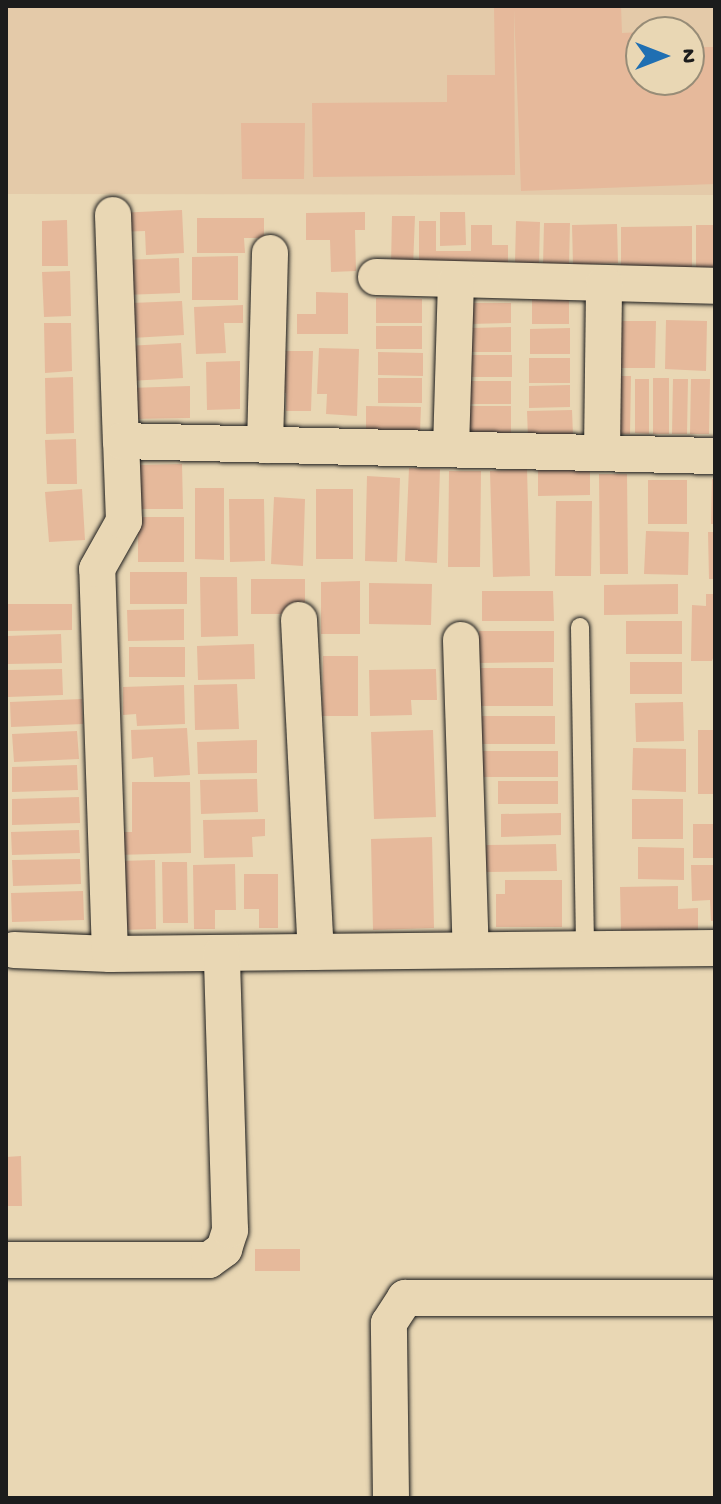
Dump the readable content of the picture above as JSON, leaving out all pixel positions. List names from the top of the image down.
{
  "north": "right"
}
